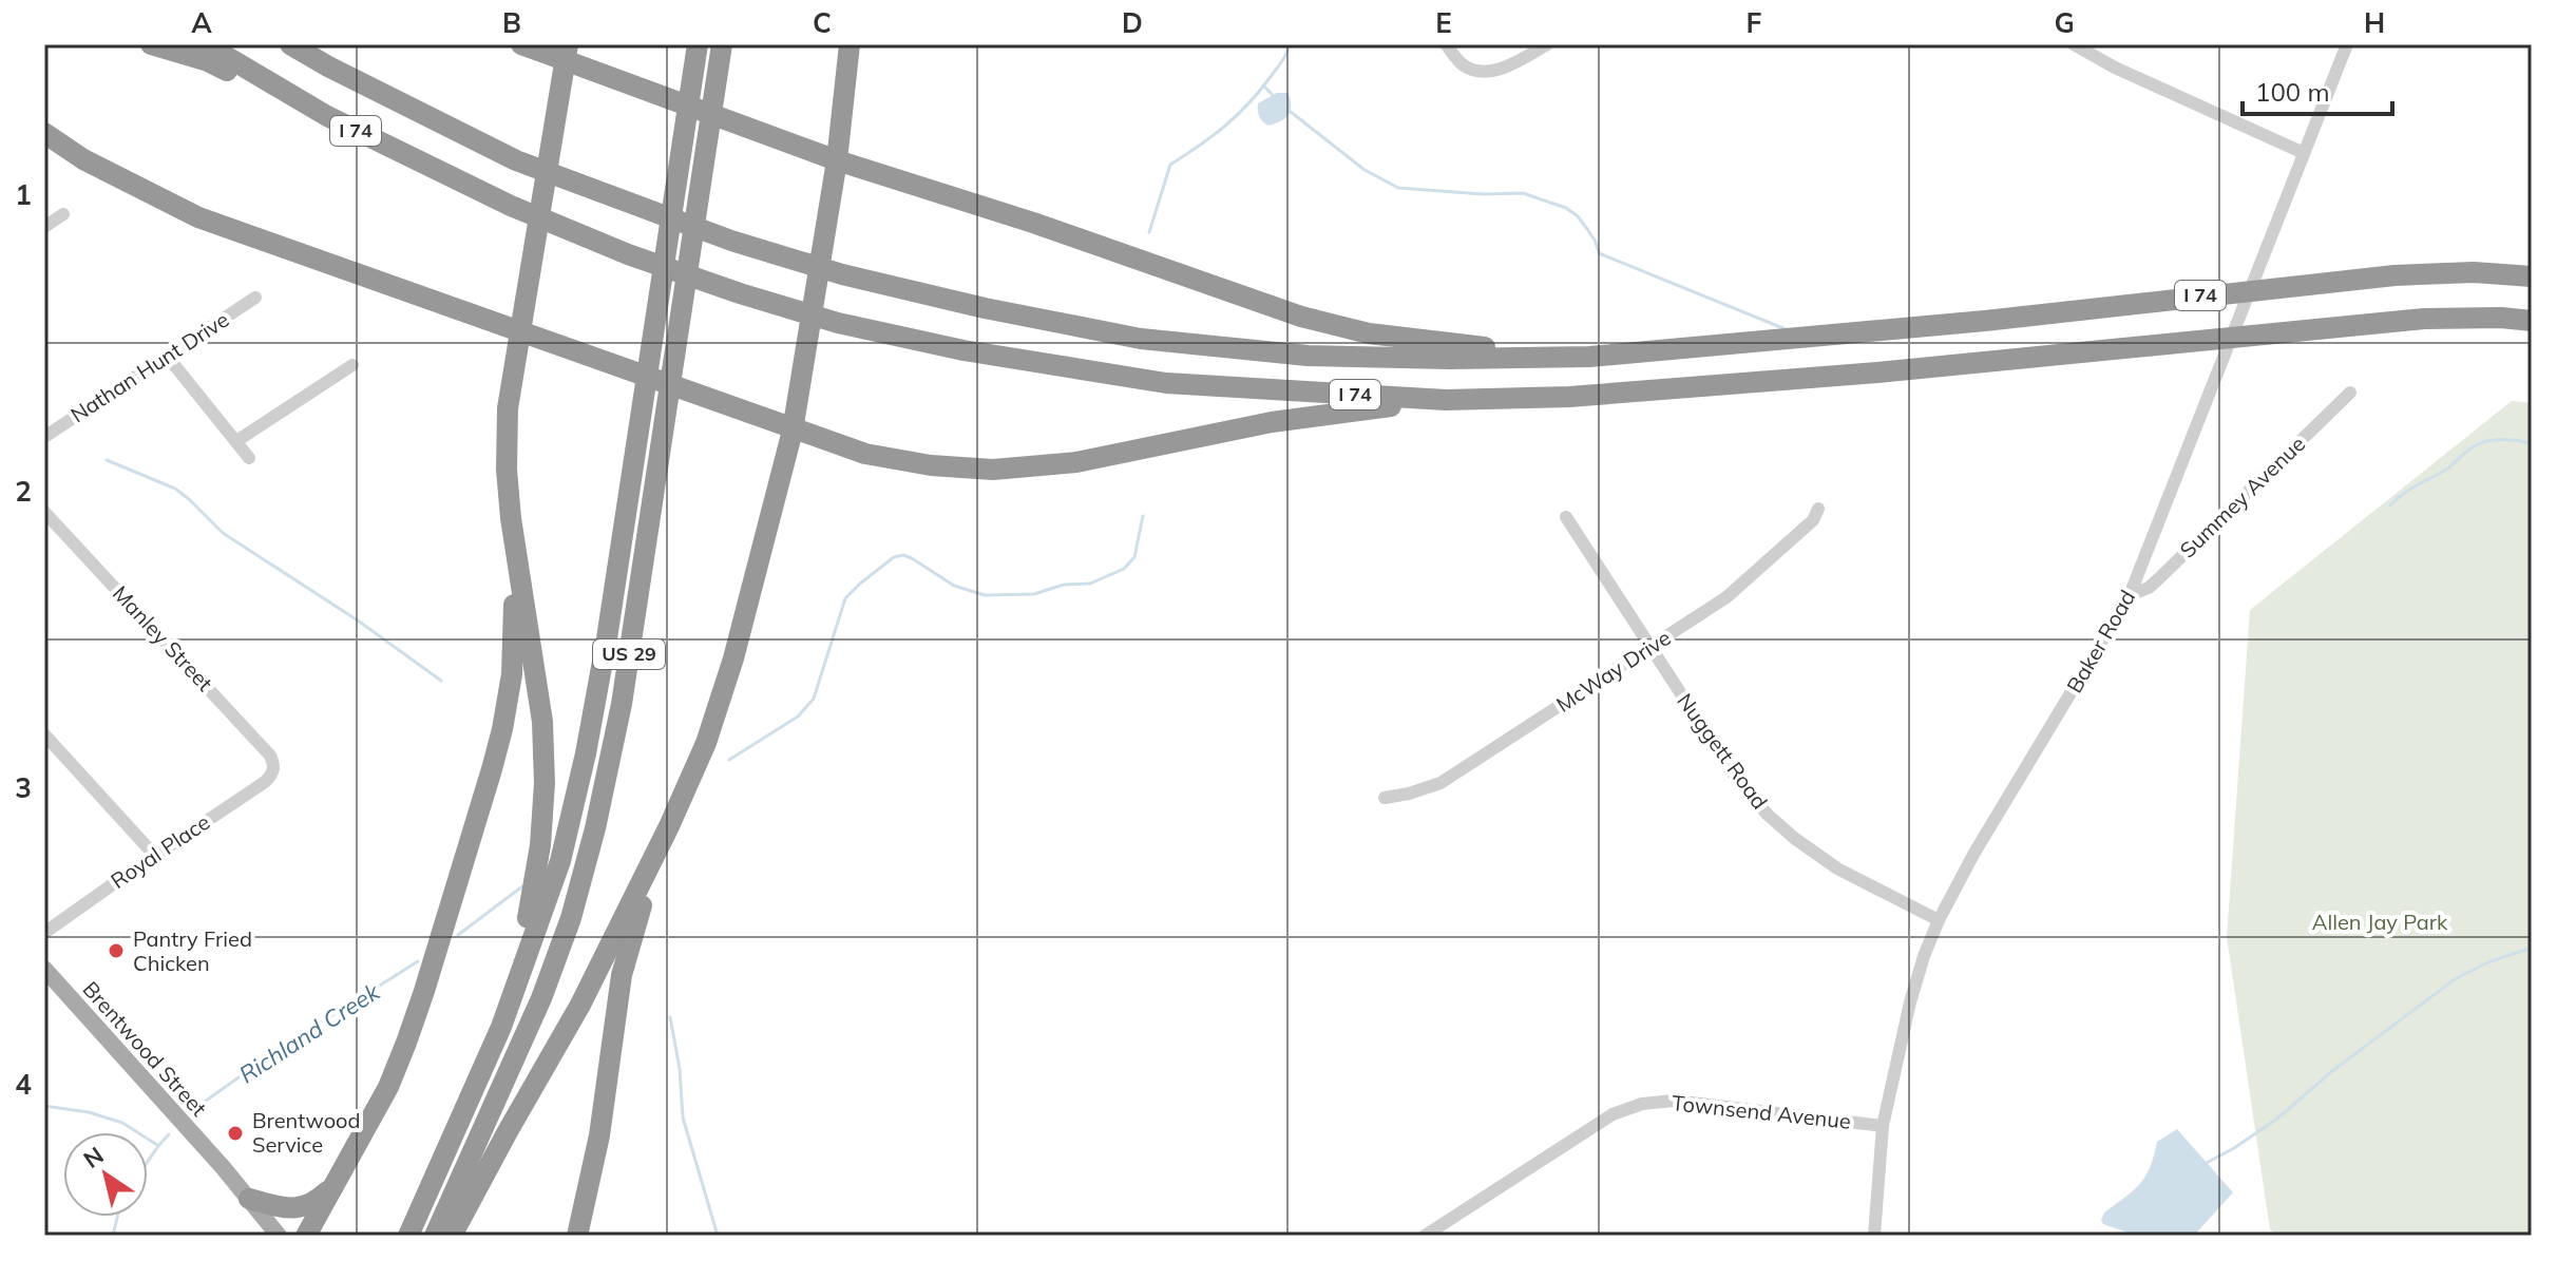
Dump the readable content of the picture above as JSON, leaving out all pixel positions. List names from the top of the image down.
{
  "streets": {
    "highway": ["I 74", "US 29"],
    "main road": ["Brentwood Street"],
    "street": [
      "Nathan Hunt Drive",
      "Summey Avenue",
      "Manley Street",
      "Baker Road",
      "McWay Drive",
      "Nuggett Road",
      "Royal Place",
      "Townsend Avenue"
    ]
  },
  "crossings": [
    ["Summey Avenue", "Baker Road"],
    ["Manley Street", "Royal Place"],
    ["Baker Road", "Nuggett Road"],
    ["Baker Road", "Townsend Avenue"],
    ["McWay Drive", "Nuggett Road"]
  ],
  "water": ["Richland Creek"],
  "parks": ["Allen Jay Park"],
  "places": ["Pantry Fried Chicken", "Brentwood Service"],
  "scale_bar": "100 m",
  "north": "top left",
  "grid": {
    "columns": [
      "A",
      "B",
      "C",
      "D",
      "E",
      "F",
      "G",
      "H"
    ],
    "rows": [
      "1",
      "2",
      "3",
      "4"
    ]
  }
}
